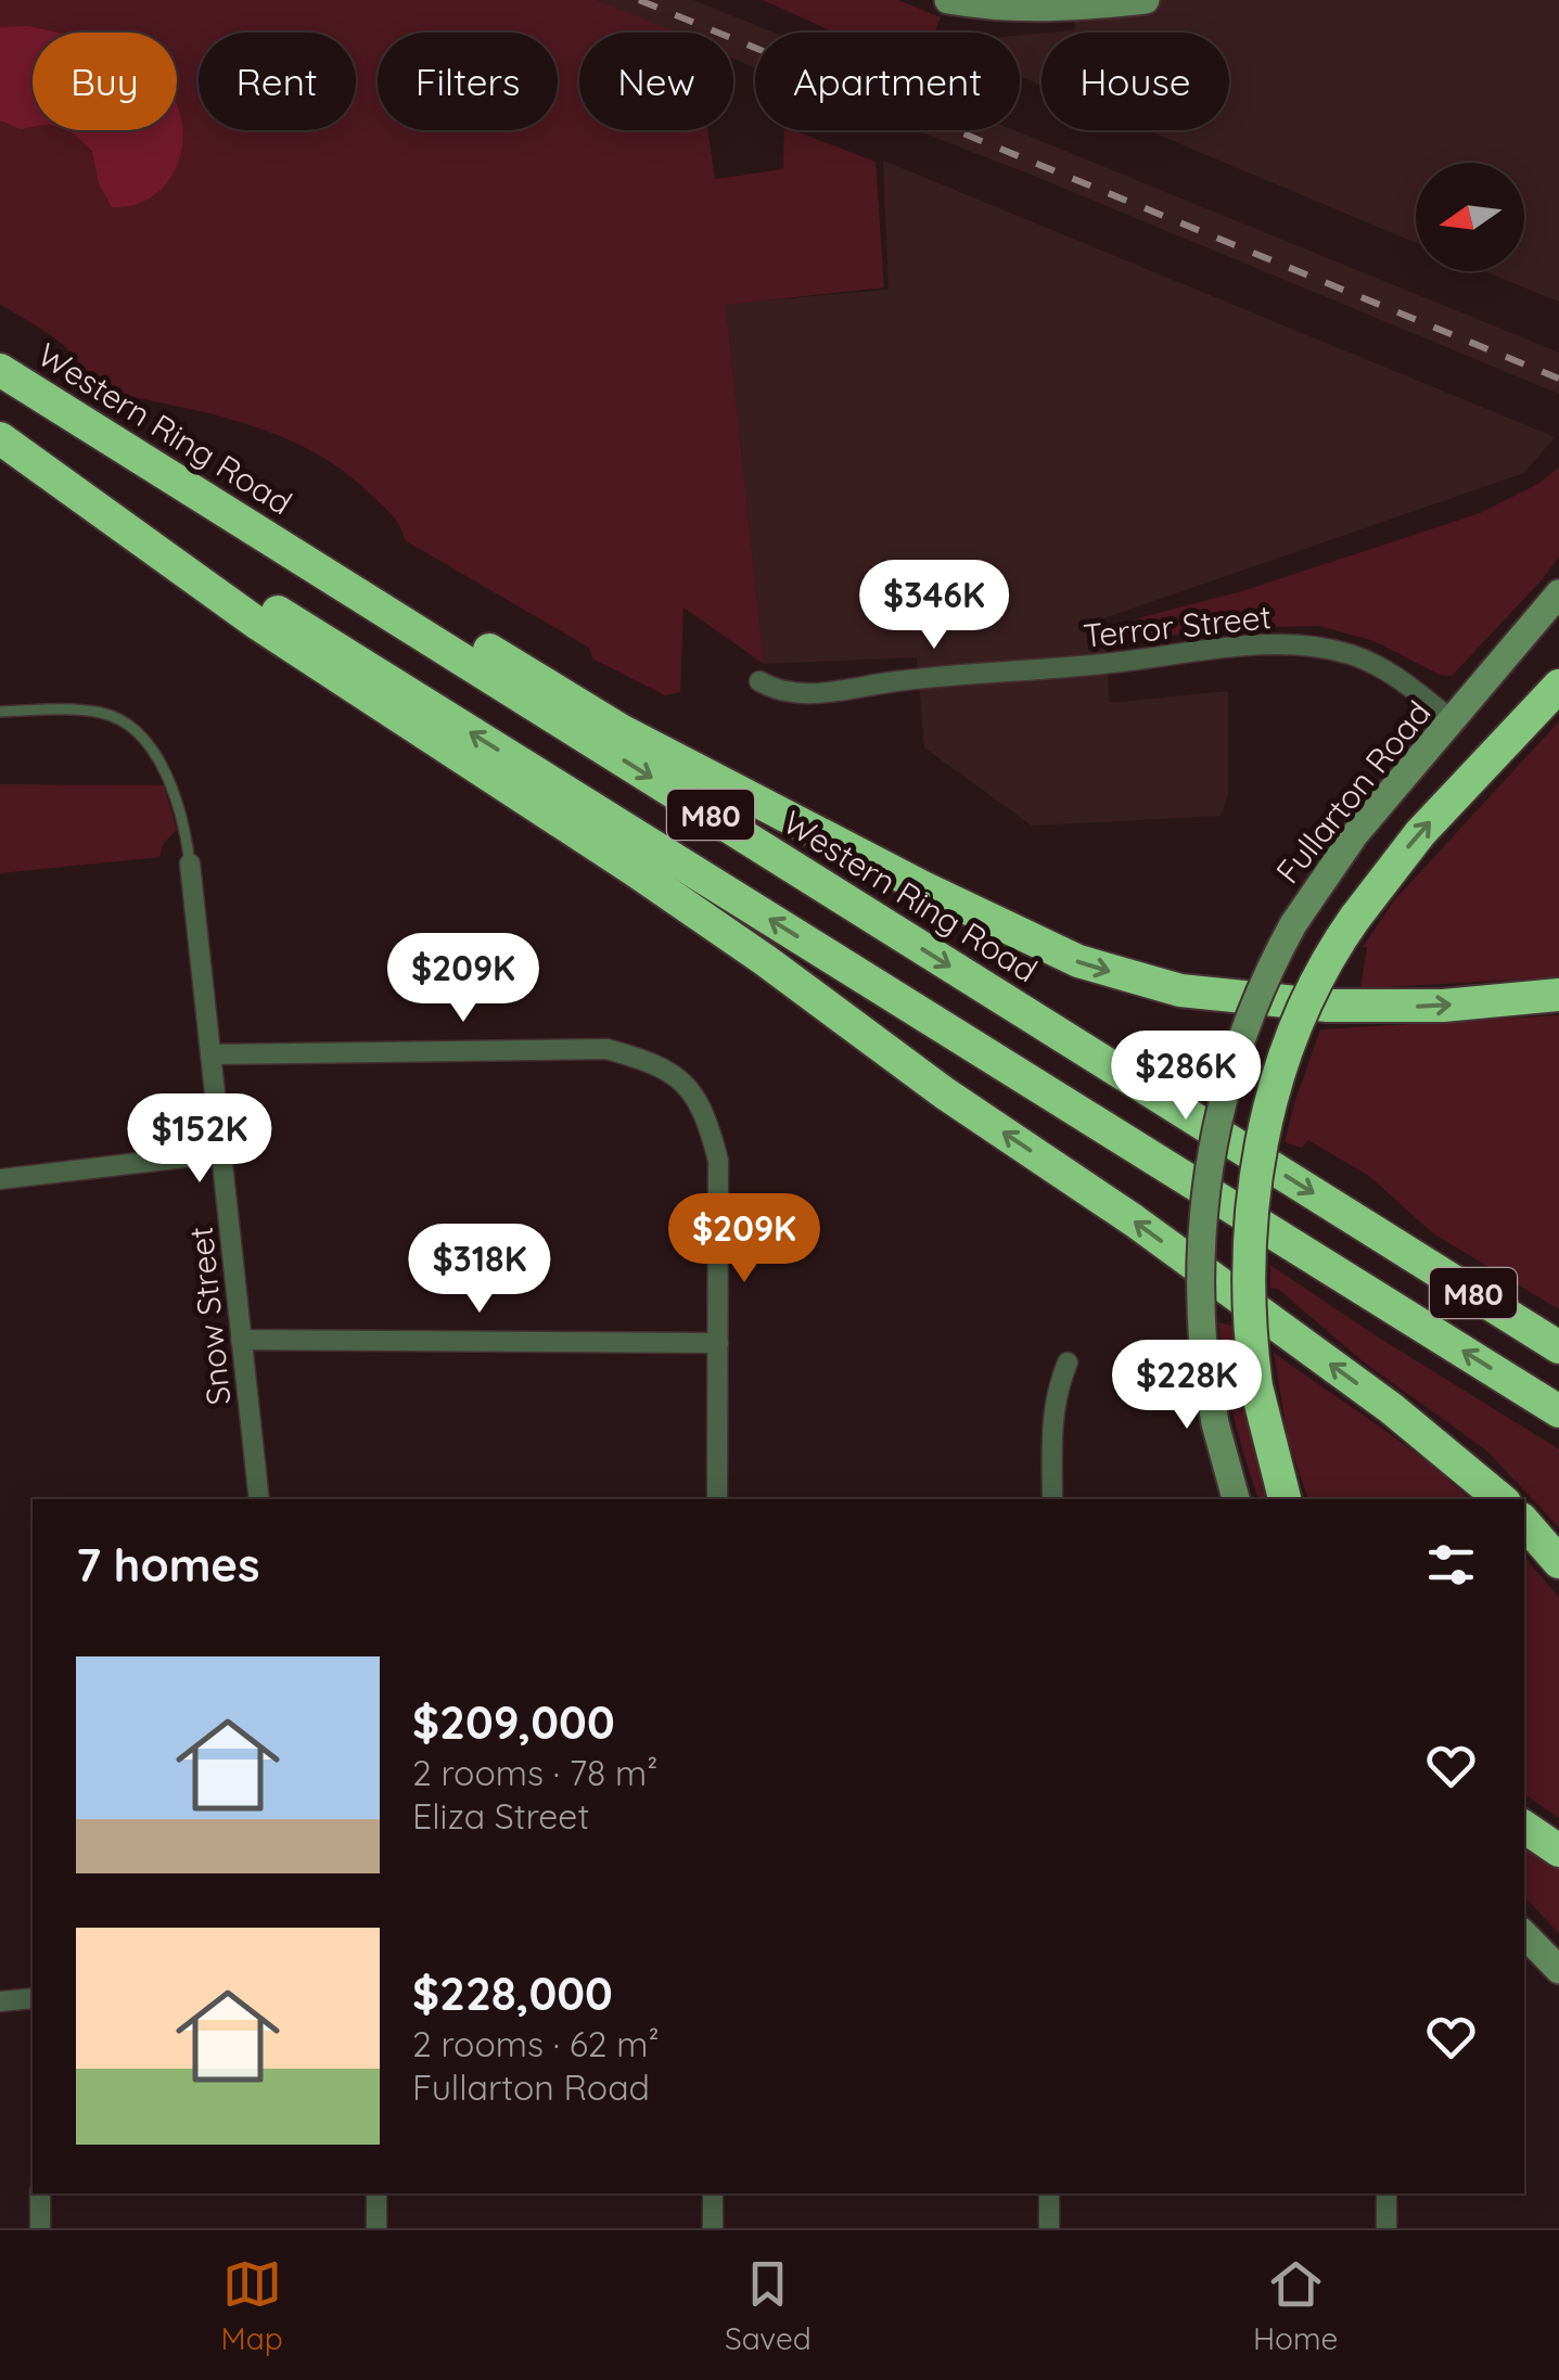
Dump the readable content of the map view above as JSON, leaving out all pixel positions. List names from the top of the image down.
{
  "streets": {
    "highway": ["Western Ring Road", "M80"],
    "main road": ["Fullarton Road"],
    "street": ["Terror Street", "Snow Street"]
  },
  "crossings": [
    ["Terror Street", "Fullarton Road"]
  ],
  "north": "left",
  "page": {
    "chip": [
      "Buy",
      "Rent",
      "Filters",
      "New",
      "Apartment",
      "House"
    ],
    "price": [
      "$346K",
      "$209K",
      "$286K",
      "$152K",
      "$209K",
      "$318K",
      "$228K"
    ],
    "heading": "7 homes",
    "list": [
      {
        "name": "$209,000",
        "note": "2 rooms · 78 m² · Eliza Street"
      },
      {
        "name": "$228,000",
        "note": "2 rooms · 62 m² · Fullarton Road"
      }
    ],
    "tabs": ["Map", "Saved", "Home"]
  }
}
